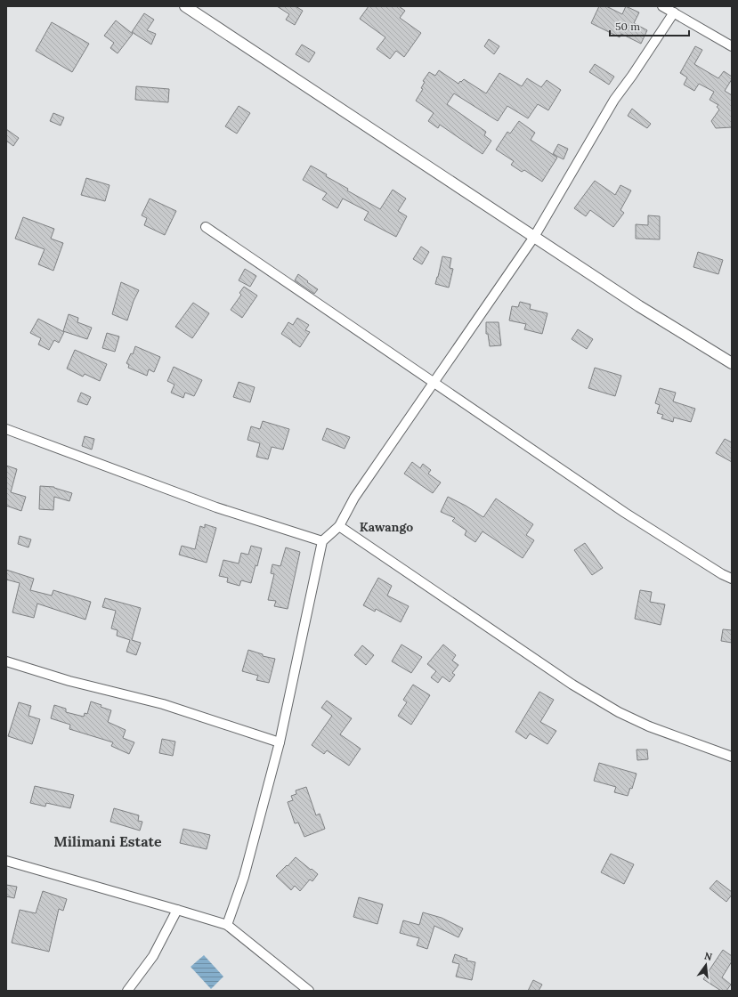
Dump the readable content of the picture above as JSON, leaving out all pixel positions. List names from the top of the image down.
{
  "districts": ["Kawango", "Milimani Estate"],
  "scale_bar": "50 m",
  "north": "top"
}
